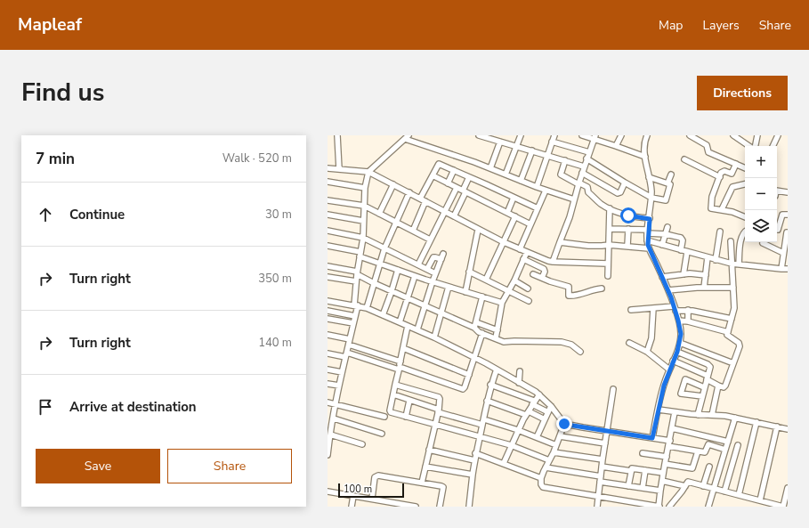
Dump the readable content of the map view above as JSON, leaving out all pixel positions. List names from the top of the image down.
{
  "scale_bar": "100 m",
  "page": {
    "header": "Mapleaf",
    "nav": ["Map", "Layers", "Share"],
    "title": "Find us",
    "buttons": [
      "Directions",
      ["Save", "Share"]
    ],
    "heading": ["7 min", "Walk · 520 m"],
    "map_buttons": ["+", "−"],
    "list": [
      ["Continue", "30 m"],
      ["Turn right", "350 m"],
      ["Turn right", "140 m"],
      "Arrive at destination"
    ],
    "scale": "100 m"
  }
}
